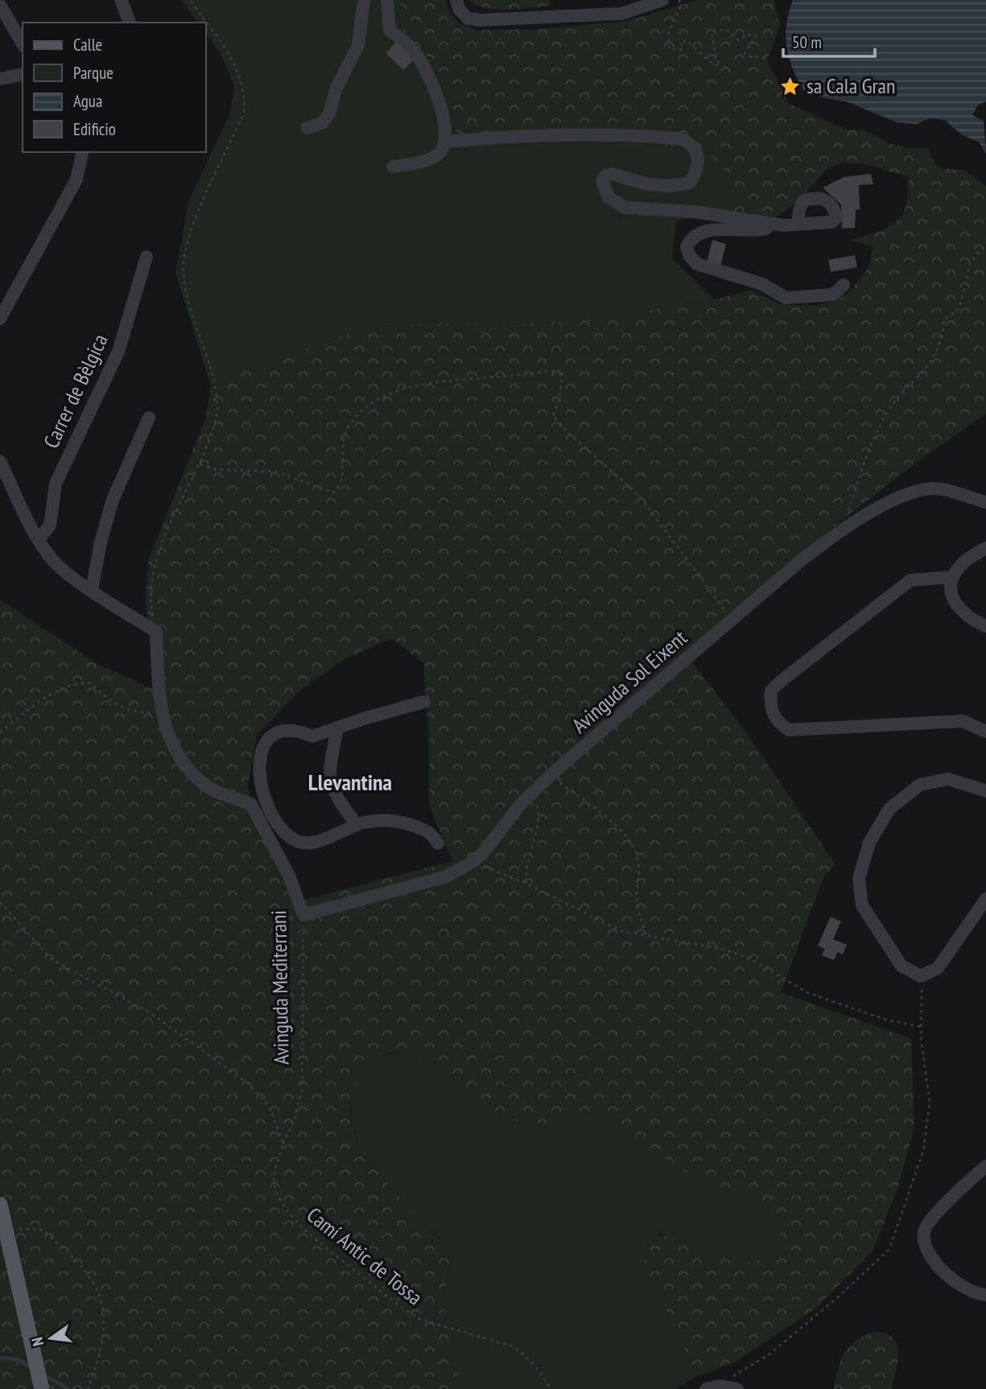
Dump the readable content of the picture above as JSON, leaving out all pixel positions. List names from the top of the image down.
{
  "streets": {
    "street": ["Carrer de Bèlgica", "Avinguda Sol Eixent", "Avinguda Mediterrani"],
    "path": ["Camí Antic de Tossa"]
  },
  "crossings": [
    ["Avinguda Sol Eixent", "Avinguda Mediterrani"],
    ["Avinguda Mediterrani", "Camí Antic de Tossa"]
  ],
  "districts": ["Llevantina"],
  "places": {
    "place": ["sa Cala Gran"]
  },
  "legend": [
    "Calle",
    "Parque",
    "Agua",
    "Edificio"
  ],
  "scale_bar": "50 m",
  "north": "left"
}
